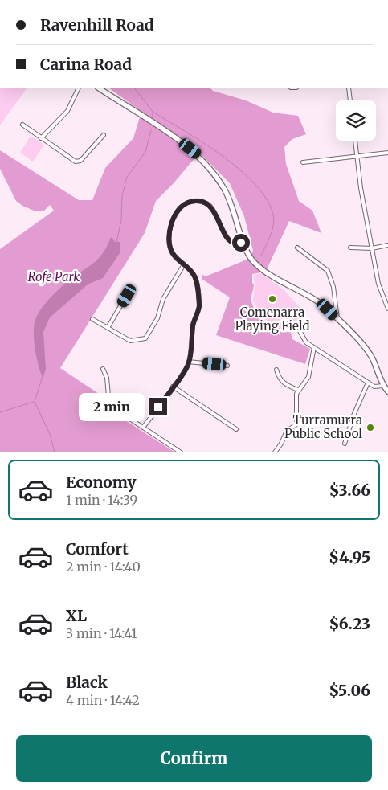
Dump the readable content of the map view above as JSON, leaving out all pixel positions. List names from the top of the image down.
{
  "parks": ["Rofe Park"],
  "places": ["Comenarra Playing Field", "Turramurra Public School"],
  "page": {
    "banner": ["Ravenhill Road", "Carina Road"],
    "bubble": "2 min",
    "list": [
      {
        "name": "Economy",
        "note": "1 min · 14:39",
        "value": "$3.66"
      },
      {
        "name": "Comfort",
        "note": "2 min · 14:40",
        "value": "$4.95"
      },
      {
        "name": "XL",
        "note": "3 min · 14:41",
        "value": "$6.23"
      },
      {
        "name": "Black",
        "note": "4 min · 14:42",
        "value": "$5.06"
      }
    ],
    "buttons": "Confirm"
  }
}
